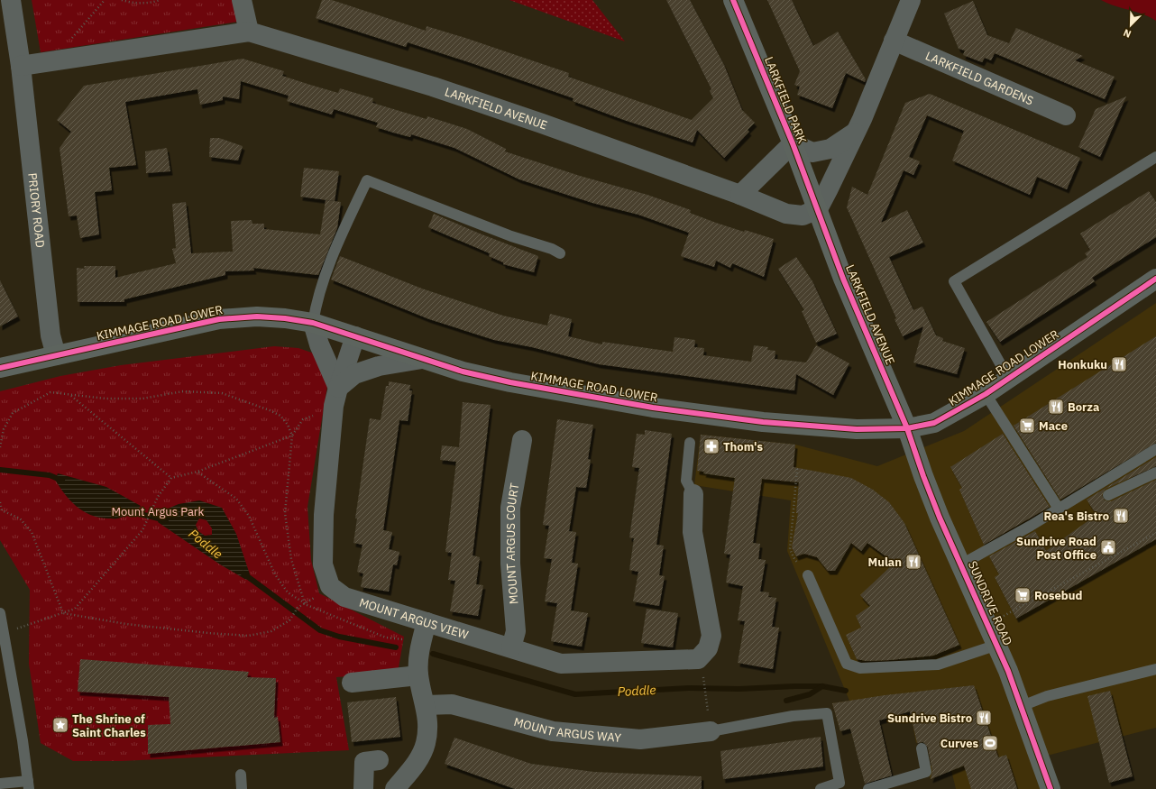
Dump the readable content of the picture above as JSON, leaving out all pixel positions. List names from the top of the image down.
{
  "streets": {
    "main road": [
      "LARKFIELD PARK",
      "LARKFIELD AVENUE",
      "KIMMAGE ROAD LOWER",
      "SUNDRIVE ROAD"
    ],
    "street": [
      "LARKFIELD GARDENS",
      "PRIORY ROAD",
      "MOUNT ARGUS COURT",
      "MOUNT ARGUS VIEW",
      "MOUNT ARGUS WAY"
    ]
  },
  "crossings": [
    ["LARKFIELD PARK", "LARKFIELD AVENUE"],
    ["LARKFIELD AVENUE", "KIMMAGE ROAD LOWER"],
    ["LARKFIELD AVENUE", "SUNDRIVE ROAD"],
    ["PRIORY ROAD", "KIMMAGE ROAD LOWER"],
    ["KIMMAGE ROAD LOWER", "SUNDRIVE ROAD"],
    ["KIMMAGE ROAD LOWER", "MOUNT ARGUS VIEW"],
    ["MOUNT ARGUS COURT", "MOUNT ARGUS VIEW"]
  ],
  "water": ["Poddle"],
  "parks": ["Mount Argus Park"],
  "places": {
    "restaurant": [
      "Honkuku",
      "Borza",
      "Rea's Bistro",
      "Mulan",
      "Sundrive Bistro"
    ],
    "supermarket": ["Mace", "Rosebud"],
    "pharmacy": ["Thom's"],
    "public building": ["Sundrive Road Post Office"],
    "place": ["The Shrine of Saint Charles"],
    "sports": ["Curves"]
  },
  "north": "bottom left"
}
